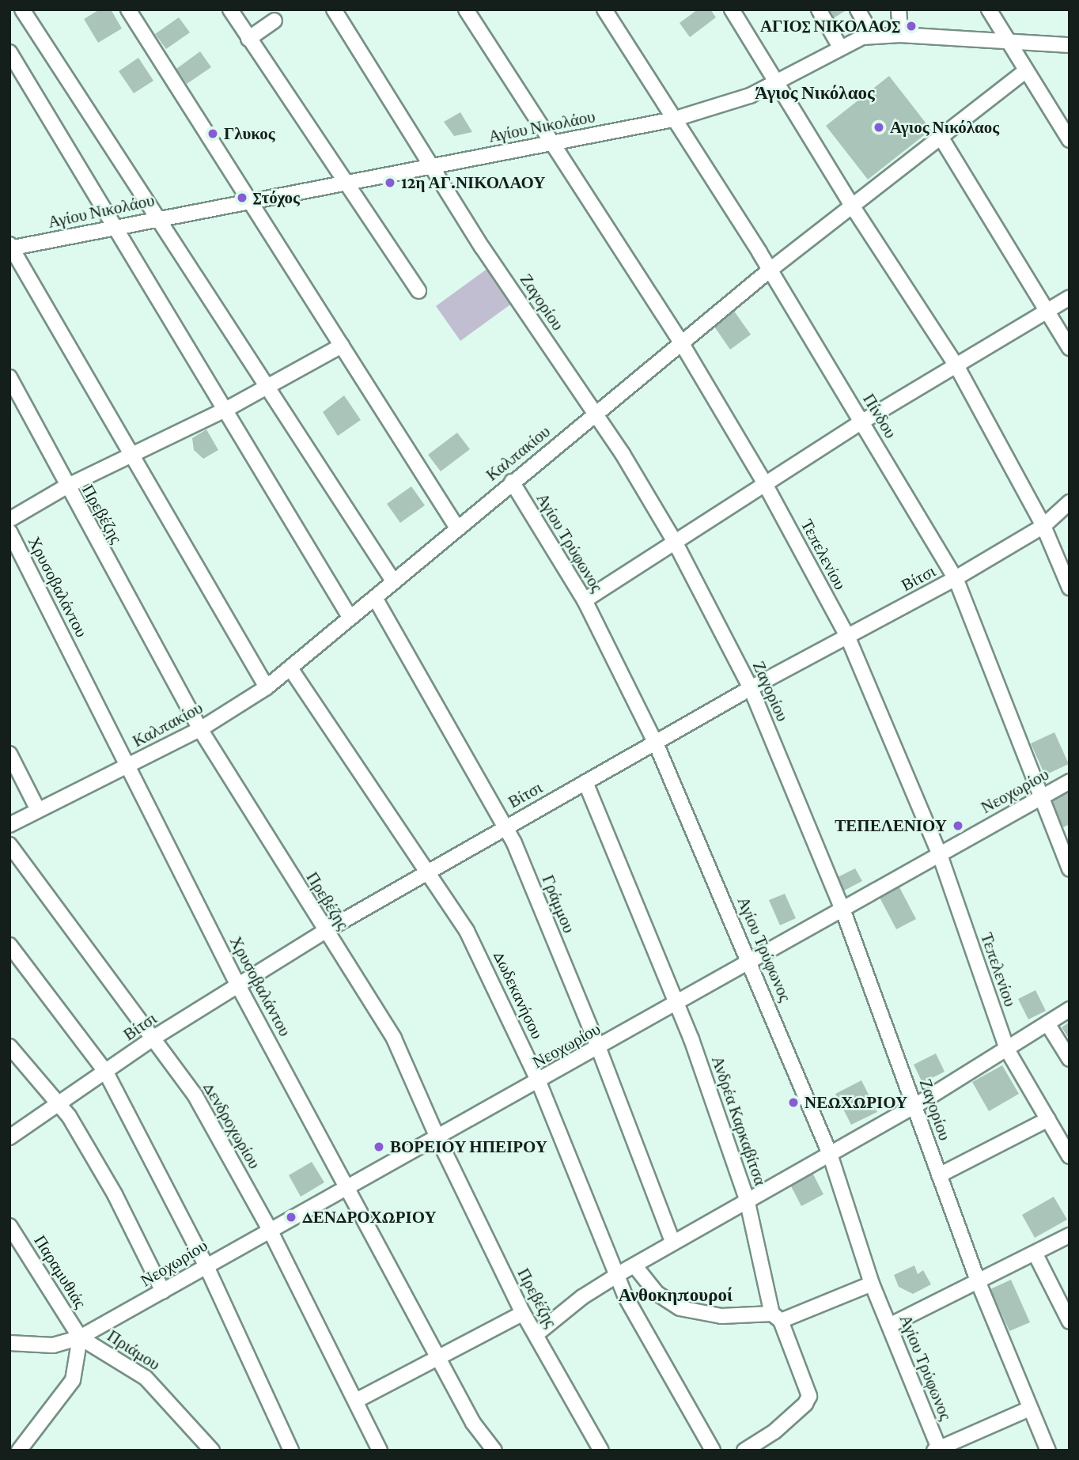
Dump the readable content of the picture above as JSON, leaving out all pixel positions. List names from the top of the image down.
{
  "streets": {
    "street": [
      "Αγίου Νικολάου",
      "Ζαγορίου",
      "Πίνδου",
      "Καλπακίου",
      "Πρεβέζης",
      "Αγίου Τρύφωνος",
      "Τεπελενίου",
      "Βίτσι",
      "Χρυσοβαλάντου",
      "Νεοχωρίου",
      "Γράμμου",
      "Δωδεκανήσου",
      "Ανδρέα Καρκαβίτσα",
      "Δενδροχωρίου",
      "Παραμυθιάς",
      "Πριάμου"
    ]
  },
  "crossings": [
    ["Αγίου Νικολάου", "Ζαγορίου"],
    ["Αγίου Νικολάου", "Πίνδου"],
    ["Αγίου Νικολάου", "Τεπελενίου"],
    ["Ζαγορίου", "Καλπακίου"],
    ["Ζαγορίου", "Βίτσι"],
    ["Ζαγορίου", "Νεοχωρίου"],
    ["Πίνδου", "Καλπακίου"],
    ["Πίνδου", "Βίτσι"],
    ["Πίνδου", "Νεοχωρίου"],
    ["Καλπακίου", "Πρεβέζης"],
    ["Καλπακίου", "Αγίου Τρύφωνος"],
    ["Καλπακίου", "Τεπελενίου"],
    ["Καλπακίου", "Χρυσοβαλάντου"],
    ["Καλπακίου", "Γράμμου"],
    ["Καλπακίου", "Δωδεκανήσου"],
    ["Πρεβέζης", "Βίτσι"],
    ["Πρεβέζης", "Νεοχωρίου"],
    ["Αγίου Τρύφωνος", "Βίτσι"],
    ["Αγίου Τρύφωνος", "Νεοχωρίου"],
    ["Τεπελενίου", "Βίτσι"],
    ["Τεπελενίου", "Νεοχωρίου"],
    ["Βίτσι", "Χρυσοβαλάντου"],
    ["Βίτσι", "Γράμμου"],
    ["Βίτσι", "Δωδεκανήσου"],
    ["Βίτσι", "Ανδρέα Καρκαβίτσα"],
    ["Βίτσι", "Δενδροχωρίου"],
    ["Χρυσοβαλάντου", "Νεοχωρίου"],
    ["Νεοχωρίου", "Γράμμου"],
    ["Νεοχωρίου", "Δωδεκανήσου"],
    ["Νεοχωρίου", "Ανδρέα Καρκαβίτσα"],
    ["Νεοχωρίου", "Δενδροχωρίου"],
    ["Νεοχωρίου", "Παραμυθιάς"],
    ["Νεοχωρίου", "Πριάμου"],
    ["Παραμυθιάς", "Πριάμου"]
  ],
  "districts": ["Άγιος Νικόλαος", "Ανθοκηπουροί"],
  "places": [
    "ΑΓΙΟΣ ΝΙΚΟΛΑΟΣ",
    "Αγιος Νικόλαος",
    "Γλυκος",
    "12η ΑΓ.ΝΙΚΟΛΑΟΥ",
    "Στόχος",
    "ΤΕΠΕΛΕΝΙΟΥ",
    "ΝΕΩΧΩΡΙΟΥ",
    "ΒΟΡΕΙΟΥ ΗΠΕΙΡΟΥ",
    "ΔΕΝΔΡΟΧΩΡΙΟΥ"
  ]
}
